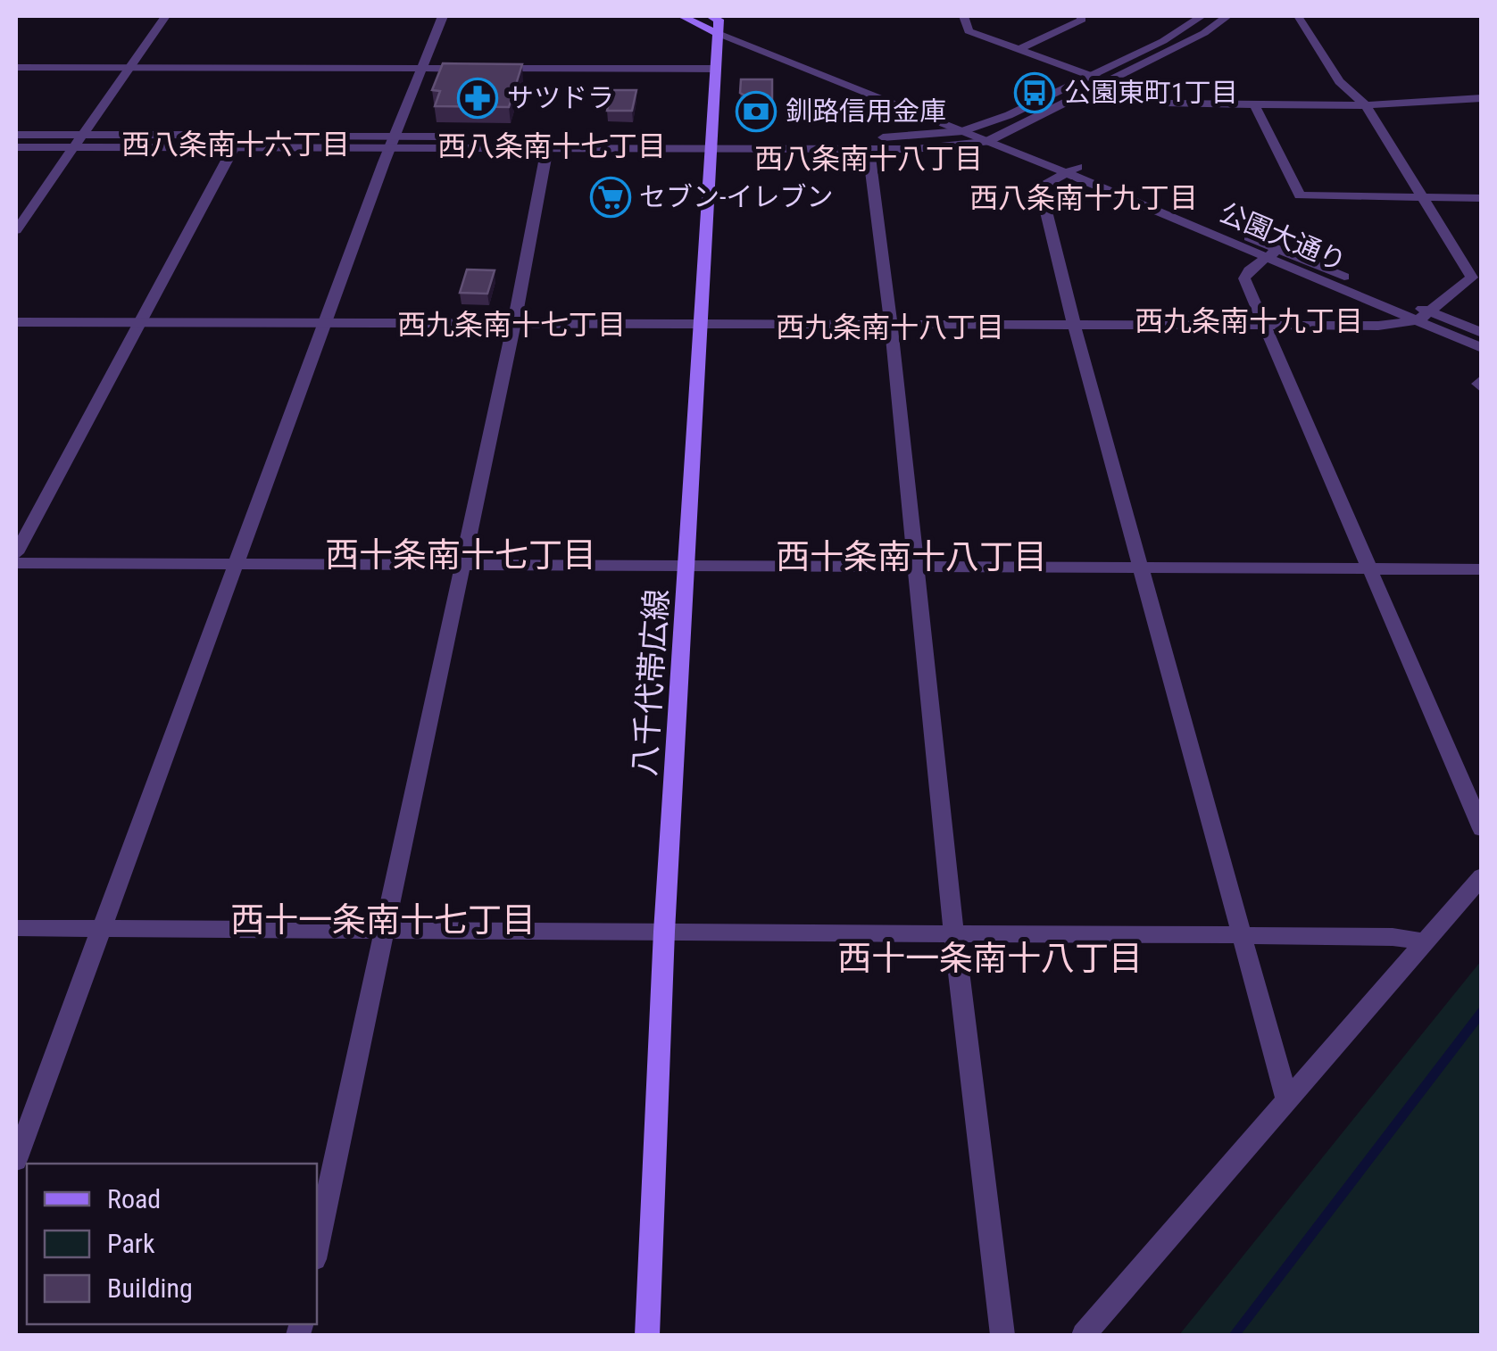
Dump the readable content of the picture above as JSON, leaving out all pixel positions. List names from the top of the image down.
{
  "streets": {
    "main road": ["八千代帯広線"],
    "street": ["公園大通り"]
  },
  "crossings": [
    ["公園大通り", "八千代帯広線"]
  ],
  "districts": [
    "西八条南十六丁目",
    "西八条南十七丁目",
    "西八条南十八丁目",
    "西八条南十九丁目",
    "西九条南十九丁目",
    "西九条南十七丁目",
    "西九条南十八丁目",
    "西十条南十七丁目",
    "西十条南十八丁目",
    "西十一条南十七丁目",
    "西十一条南十八丁目"
  ],
  "places": {
    "bus stop": ["公園東町1丁目"],
    "pharmacy": ["サツドラ"],
    "bank": ["釧路信用金庫"],
    "supermarket": ["セブン-イレブン"]
  },
  "legend": ["Road", "Park", "Building"]
}
